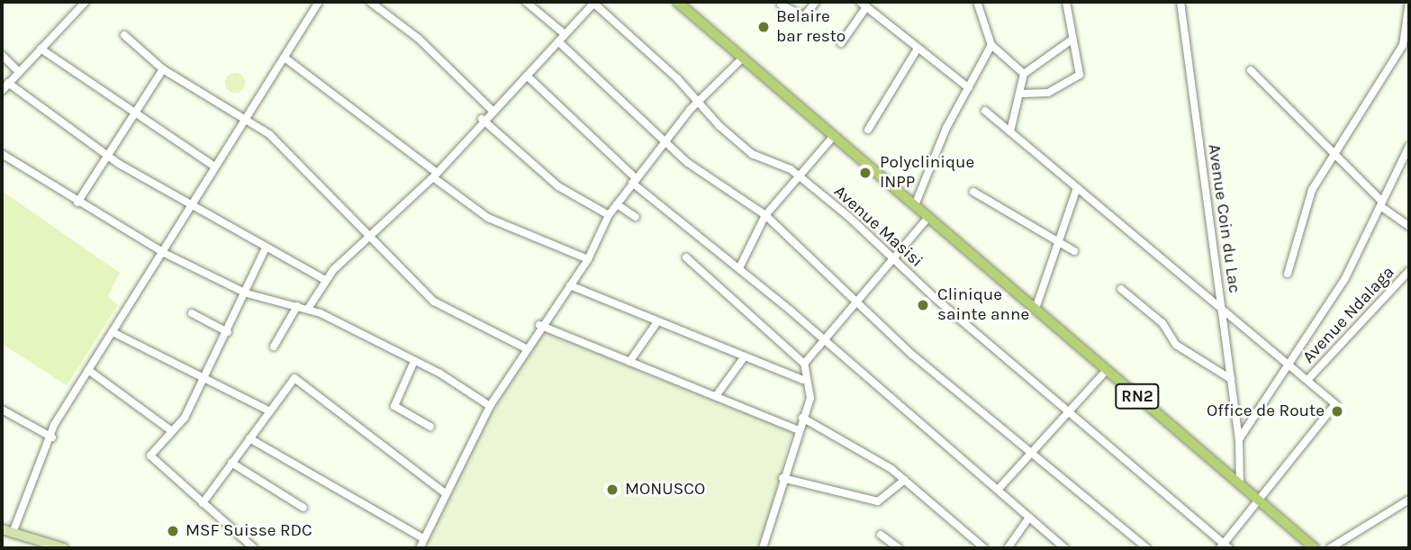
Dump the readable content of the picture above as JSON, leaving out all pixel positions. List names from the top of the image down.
{
  "streets": {
    "highway": ["RN2"],
    "street": ["Avenue Coin du Lac", "Avenue Masisi", "Avenue Ndalaga"]
  },
  "crossings": [
    ["Avenue Coin du Lac", "RN2"]
  ],
  "places": [
    "Belaire bar resto",
    "Polyclinique INPP",
    "Clinique sainte anne",
    "Office de Route",
    "MONUSCO",
    "MSF Suisse RDC"
  ]
}
